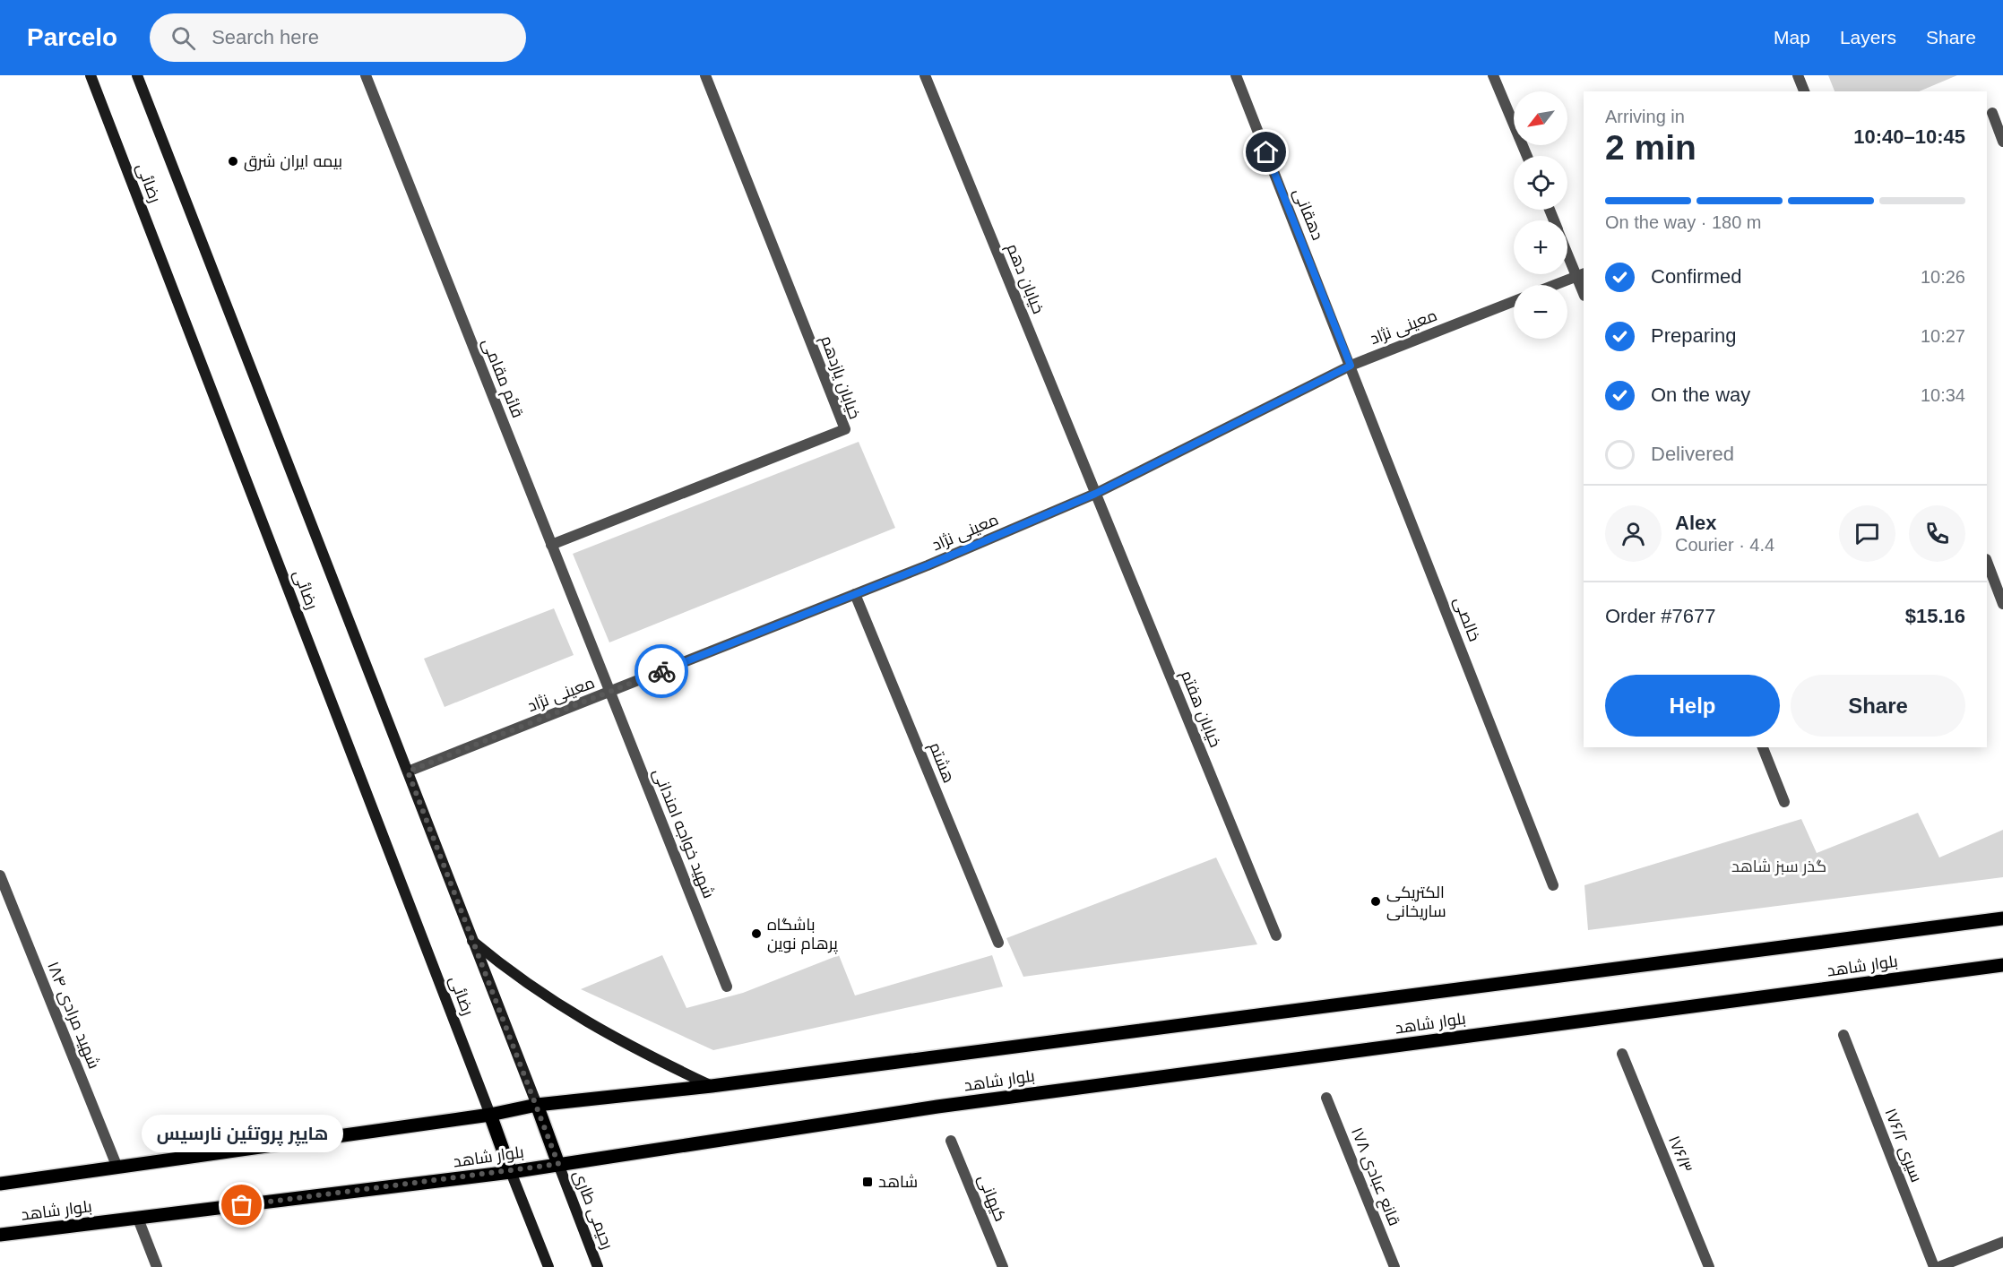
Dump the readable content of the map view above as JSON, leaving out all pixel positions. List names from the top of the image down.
{
  "streets": {
    "main road": ["رضائی", "بلوار شاهد", "رحیمی طاری"],
    "street": [
      "دهقانی",
      "خیابان دهم",
      "معینی نژاد",
      "خیابان یازدهم",
      "قائم مقامی",
      "خالصی",
      "خیابان هفتم",
      "هشتم",
      "شهید خواجه امندانی",
      "شهید مرادی ۱۸۴",
      "سیری ۱۷۶/۲",
      "۱۷۶/۳",
      "قانع عبادی ۱۷۸",
      "کیهانی"
    ]
  },
  "crossings": [
    ["رضائی", "معینی نژاد"],
    ["رضائی", "بلوار شاهد"],
    ["دهقانی", "معینی نژاد"],
    ["دهقانی", "خالصی"],
    ["خیابان دهم", "معینی نژاد"],
    ["خیابان دهم", "خیابان هفتم"],
    ["معینی نژاد", "قائم مقامی"],
    ["معینی نژاد", "خالصی"],
    ["معینی نژاد", "خیابان هفتم"],
    ["معینی نژاد", "هشتم"],
    ["معینی نژاد", "شهید خواجه امندانی"],
    ["خیابان یازدهم", "قائم مقامی"],
    ["قائم مقامی", "شهید خواجه امندانی"],
    ["بلوار شاهد", "شهید مرادی ۱۸۴"],
    ["بلوار شاهد", "رحیمی طاری"]
  ],
  "parks": ["گذر سبز شاهد"],
  "places": {
    "other": [
      "بیمه ایران شرق",
      "الکتریکی ساریخانی",
      "باشگاه پرهام نوین",
      "هایپر پروتئین نارسیس"
    ],
    "transit": ["شاهد"]
  },
  "north": "bottom left",
  "page": {
    "header": "Parcelo",
    "search": "Search here",
    "nav": ["Map", "Layers", "Share"],
    "map_buttons": ["+", "−"],
    "heading": ["2 min", "Arriving in", "10:40–10:45"],
    "panel": [
      "Alex",
      "Courier · 4.4",
      "Order #7677",
      "$15.16"
    ],
    "bar": "On the way · 180 m",
    "list": [
      ["Confirmed", "10:26"],
      ["Preparing", "10:27"],
      ["On the way", "10:34"],
      "Delivered"
    ],
    "buttons": ["Help", "Share"],
    "bubble": "هایپر پروتئین نارسیس"
  }
}
